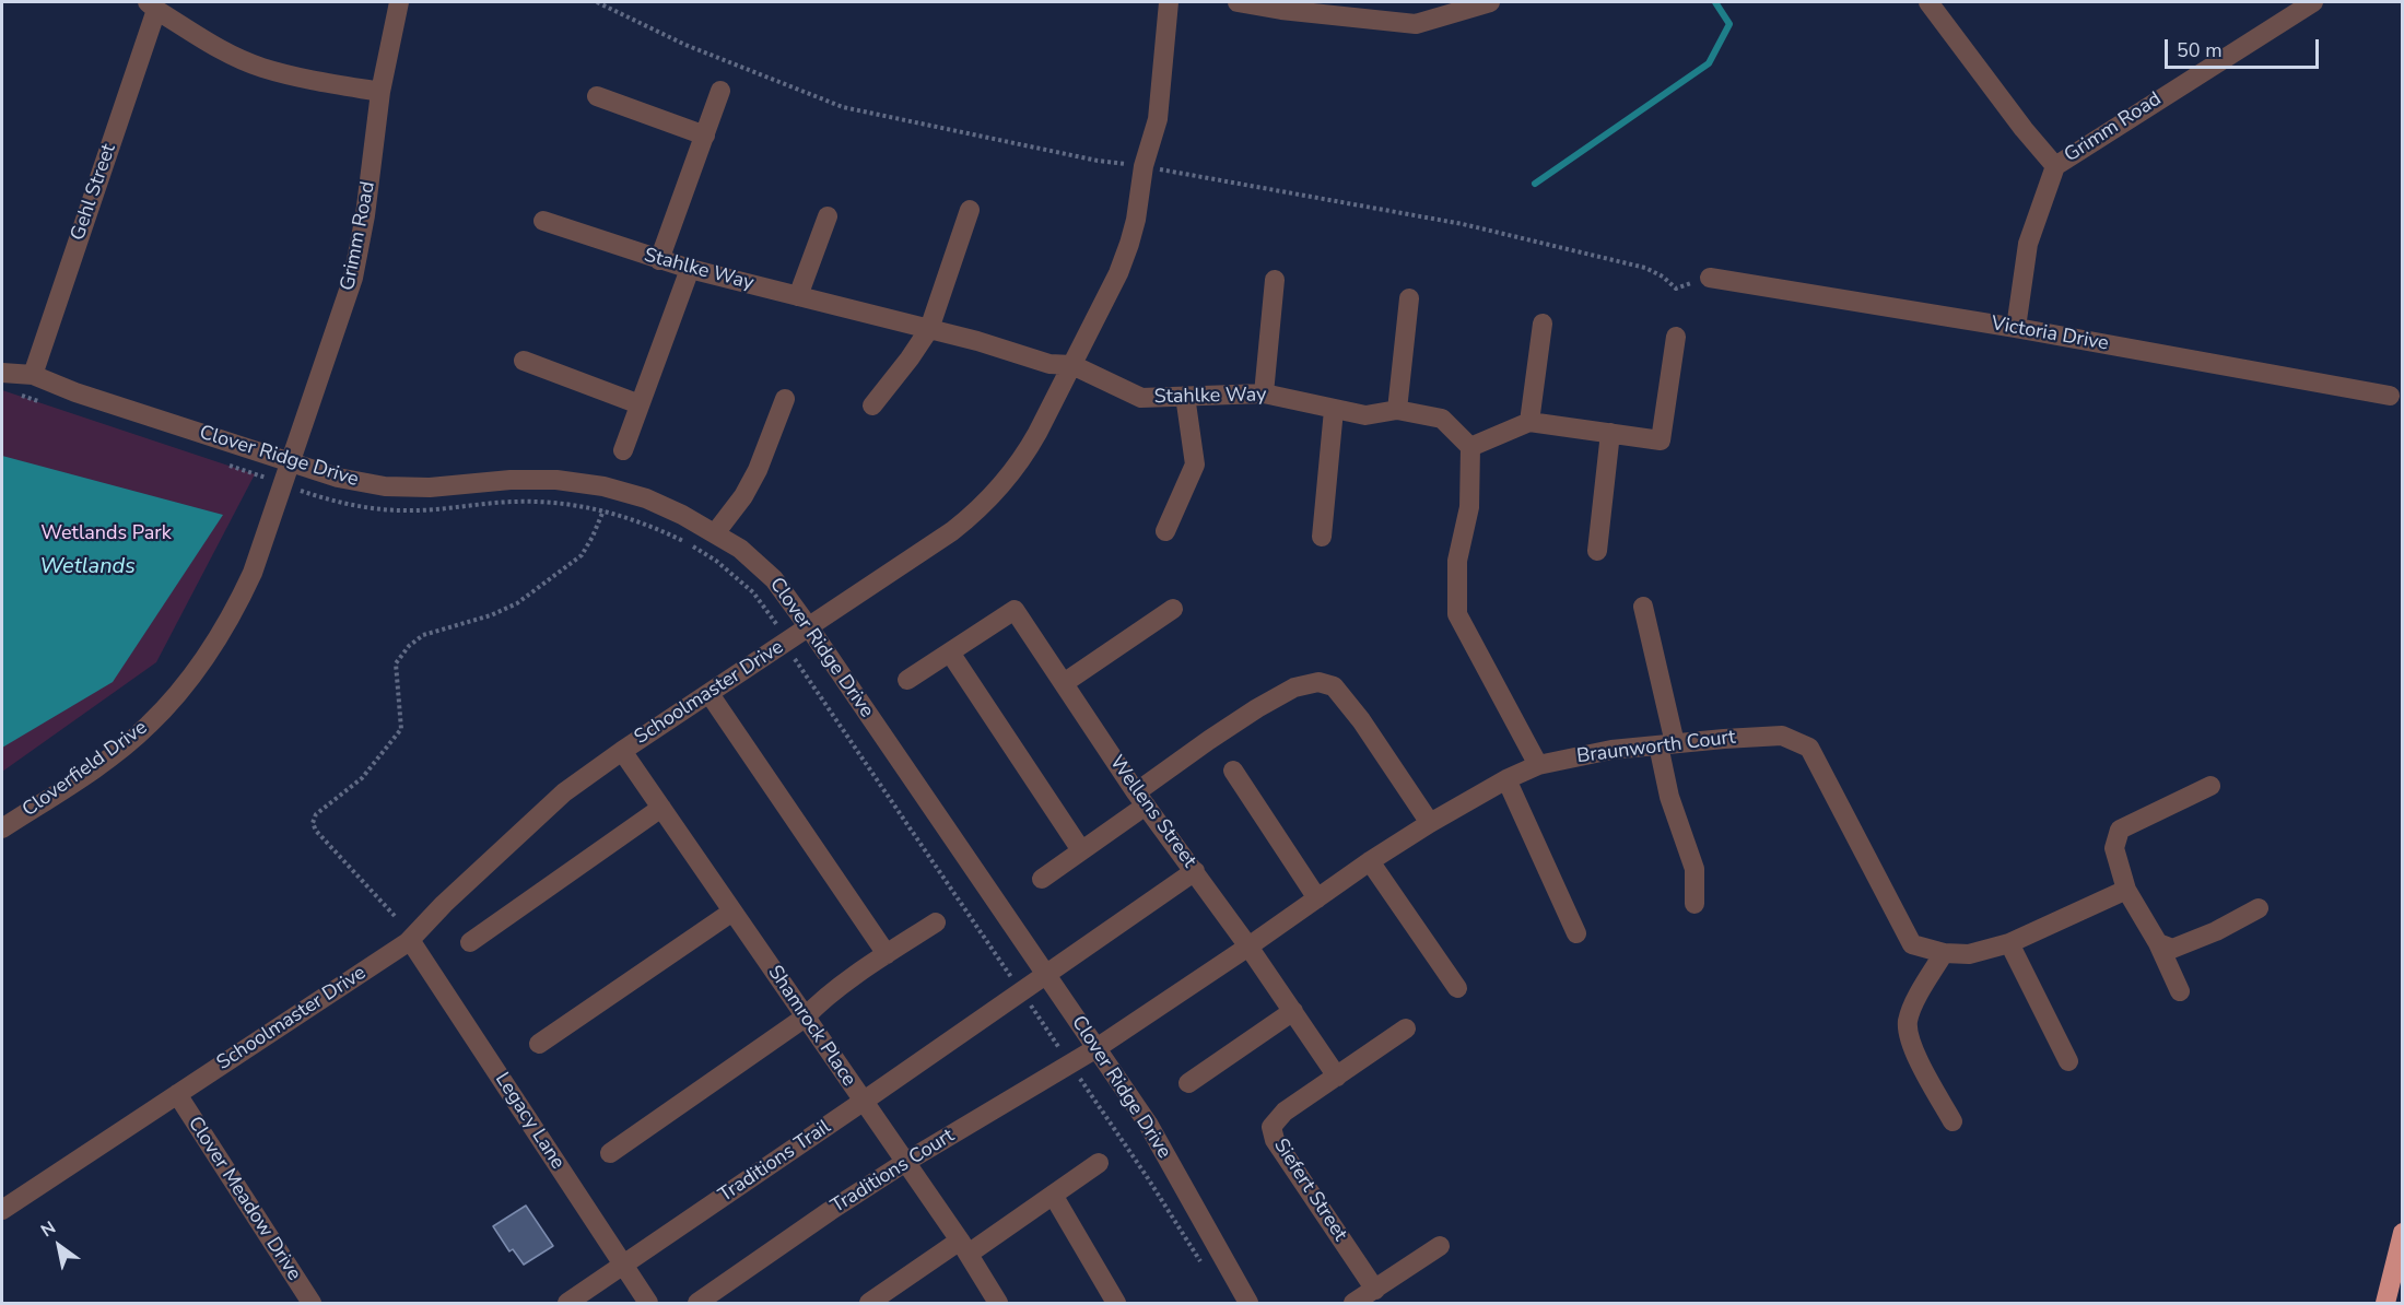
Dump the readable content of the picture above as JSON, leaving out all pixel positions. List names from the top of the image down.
{
  "streets": {
    "street": [
      "Grimm Road",
      "Gehl Street",
      "Stahlke Way",
      "Victoria Drive",
      "Clover Ridge Drive",
      "Schoolmaster Drive",
      "Braunworth Court",
      "Cloverfield Drive",
      "Wellens Street",
      "Shamrock Place",
      "Legacy Lane",
      "Traditions Trail",
      "Traditions Court",
      "Siefert Street",
      "Clover Meadow Drive"
    ]
  },
  "crossings": [
    ["Grimm Road", "Victoria Drive"],
    ["Grimm Road", "Clover Ridge Drive"],
    ["Grimm Road", "Cloverfield Drive"],
    ["Gehl Street", "Clover Ridge Drive"],
    ["Stahlke Way", "Schoolmaster Drive"],
    ["Clover Ridge Drive", "Schoolmaster Drive"],
    ["Clover Ridge Drive", "Braunworth Court"],
    ["Clover Ridge Drive", "Cloverfield Drive"],
    ["Clover Ridge Drive", "Traditions Trail"],
    ["Clover Ridge Drive", "Traditions Court"],
    ["Schoolmaster Drive", "Shamrock Place"],
    ["Schoolmaster Drive", "Legacy Lane"],
    ["Schoolmaster Drive", "Clover Meadow Drive"],
    ["Braunworth Court", "Wellens Street"],
    ["Braunworth Court", "Traditions Court"],
    ["Shamrock Place", "Traditions Trail"],
    ["Shamrock Place", "Traditions Court"],
    ["Legacy Lane", "Traditions Trail"]
  ],
  "water": ["Wetlands"],
  "parks": ["Wetlands Park"],
  "scale_bar": "50 m",
  "north": "top left"
}
